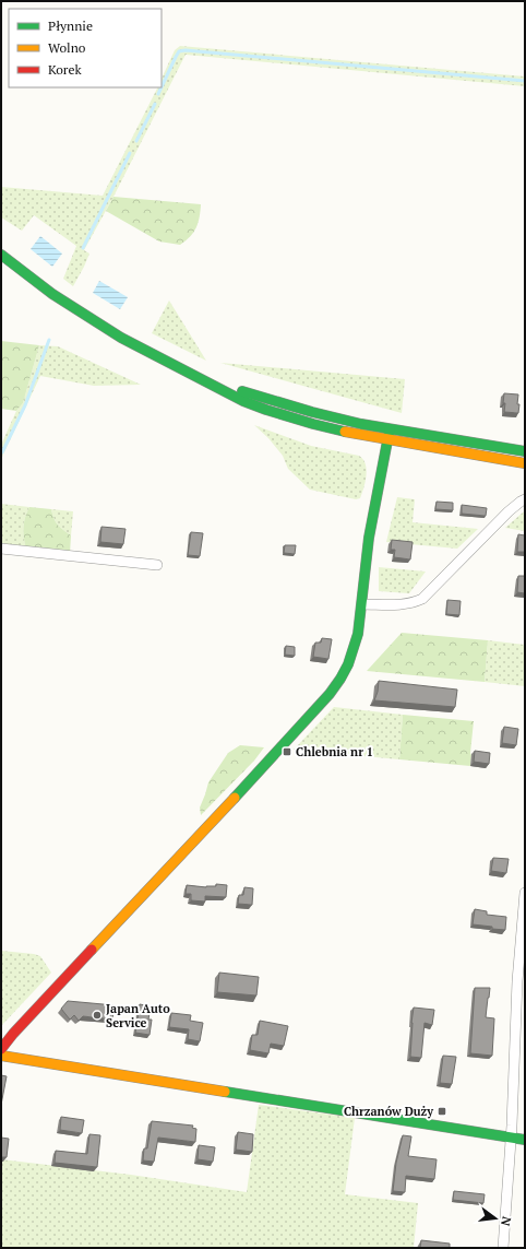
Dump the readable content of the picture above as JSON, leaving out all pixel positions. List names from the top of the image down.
{
  "places": {
    "transit": ["Chlebnia nr 1", "Chrzanów Duży"],
    "other": ["Japan Auto Service"]
  },
  "legend": ["Płynnie", "Wolno", "Korek"],
  "north": "right"
}
